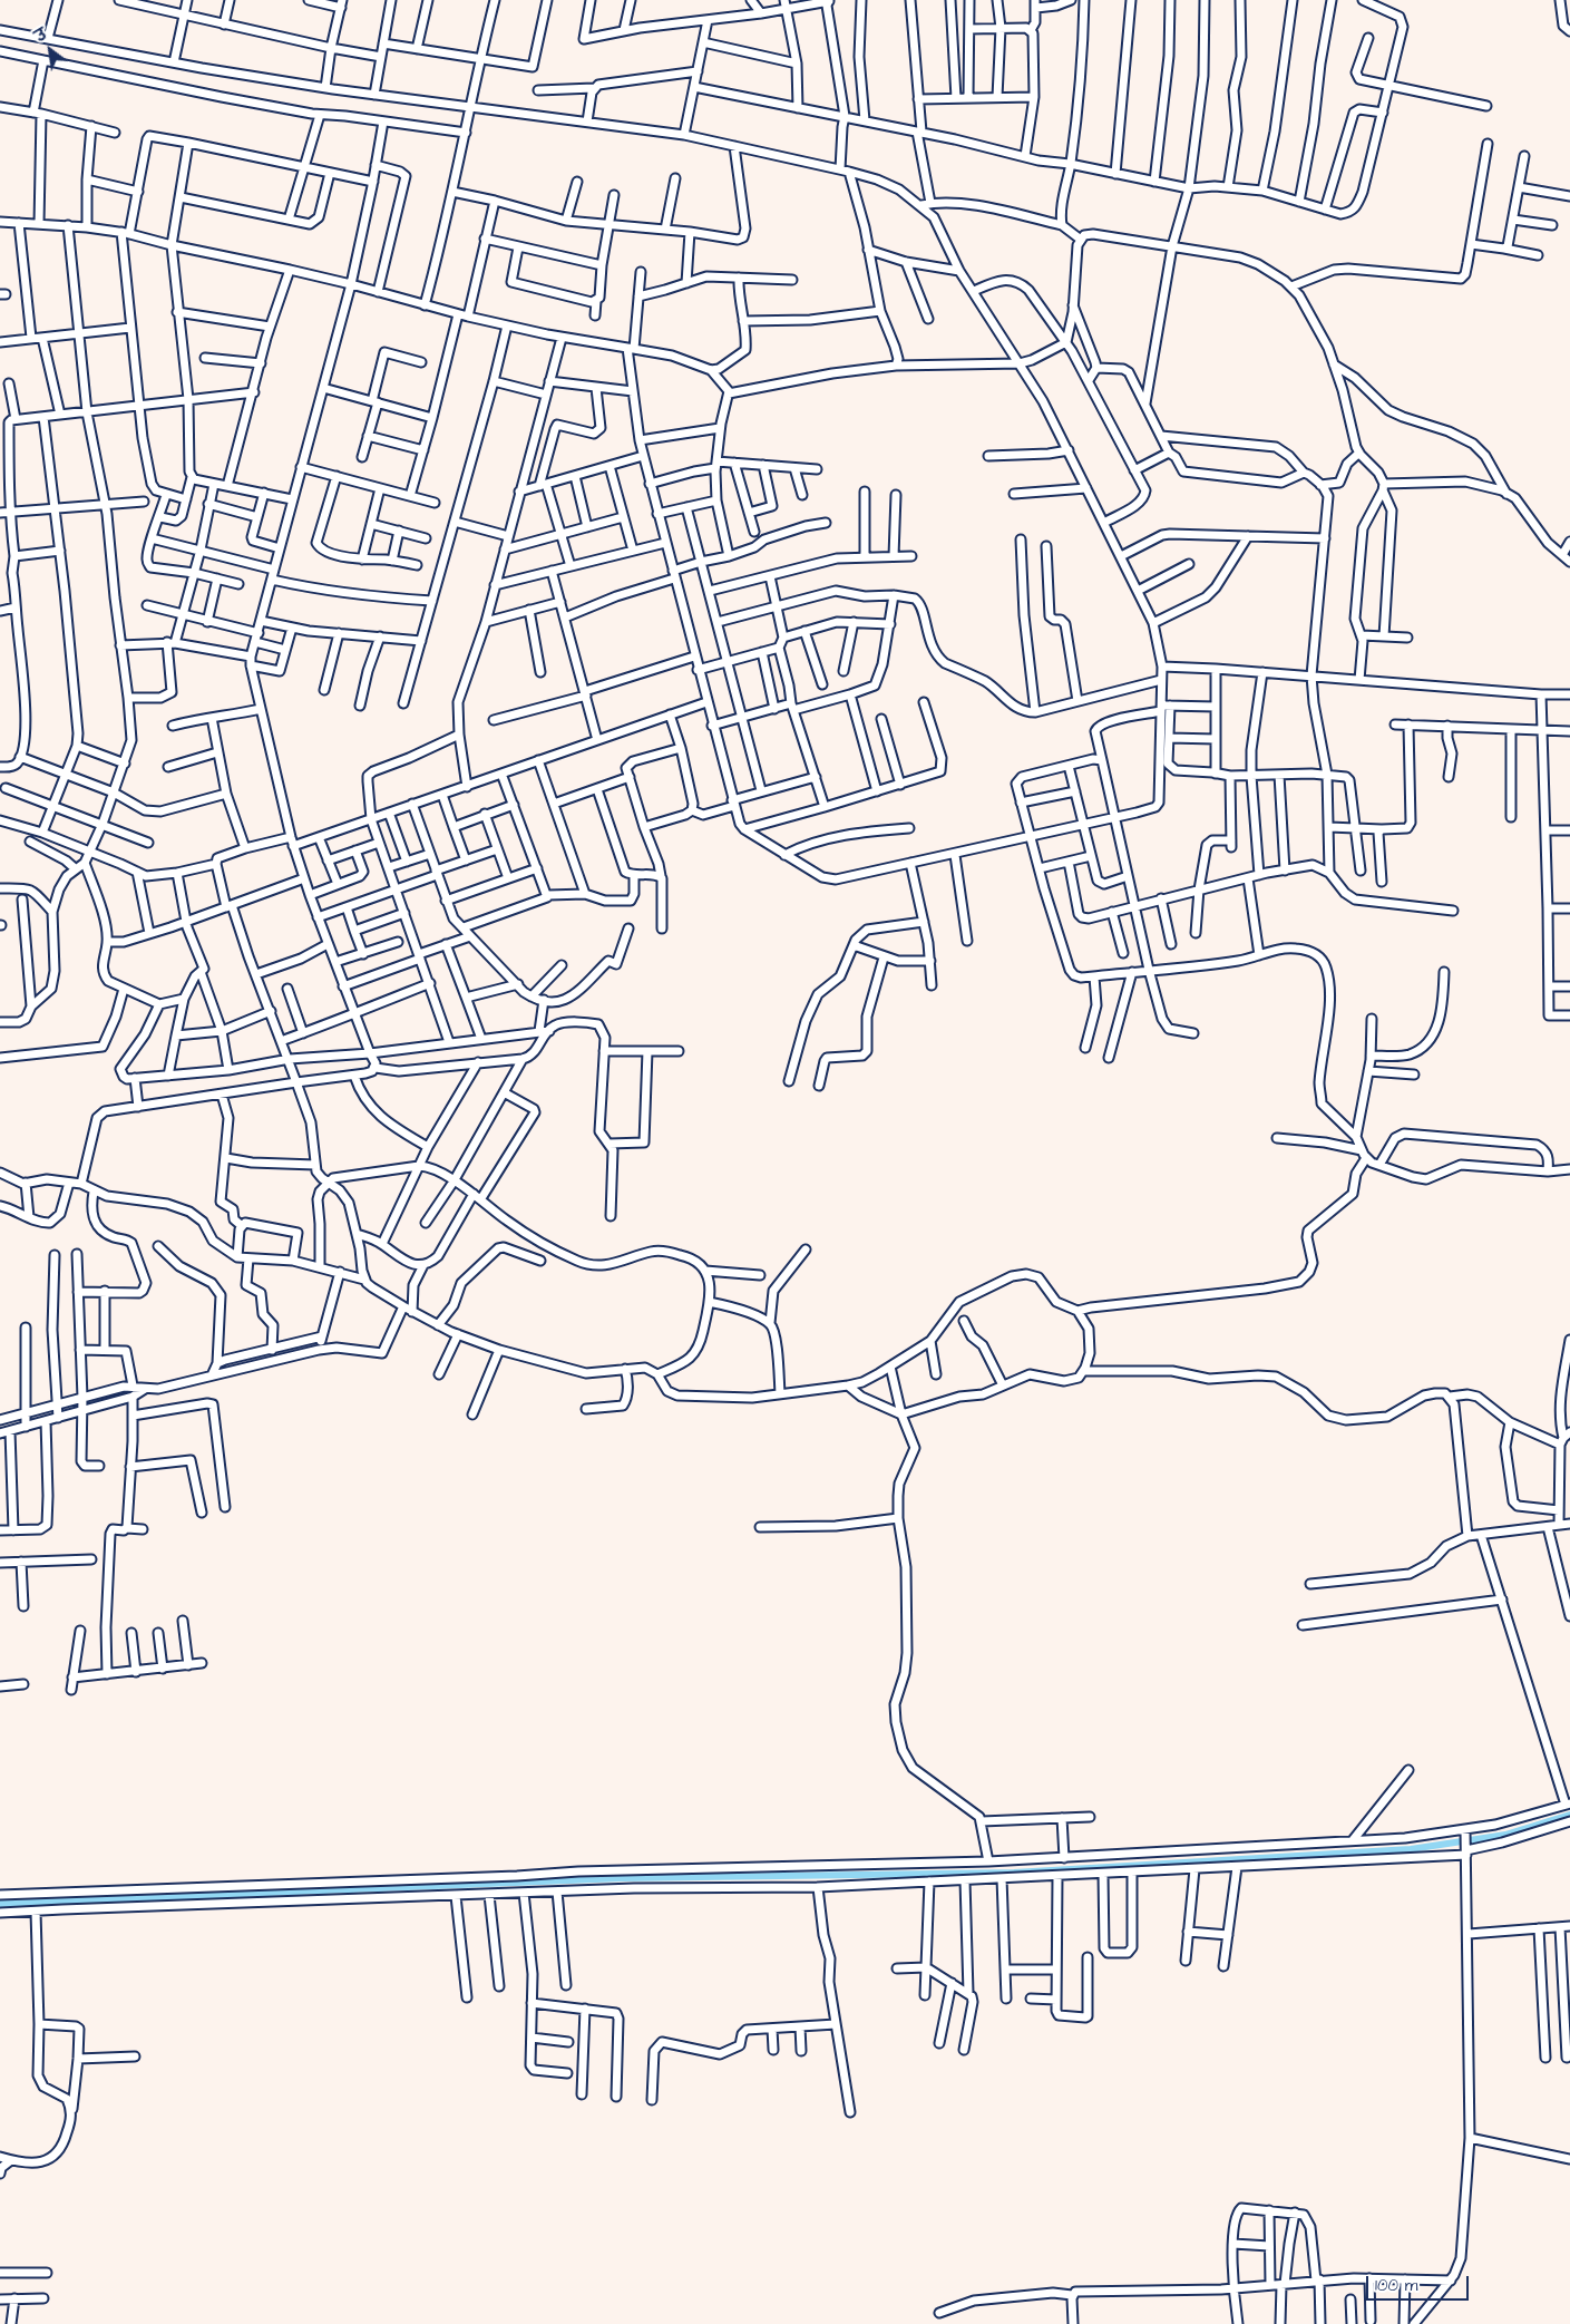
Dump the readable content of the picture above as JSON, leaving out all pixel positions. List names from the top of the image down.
{
  "scale_bar": "100 m",
  "north": "top left"
}
